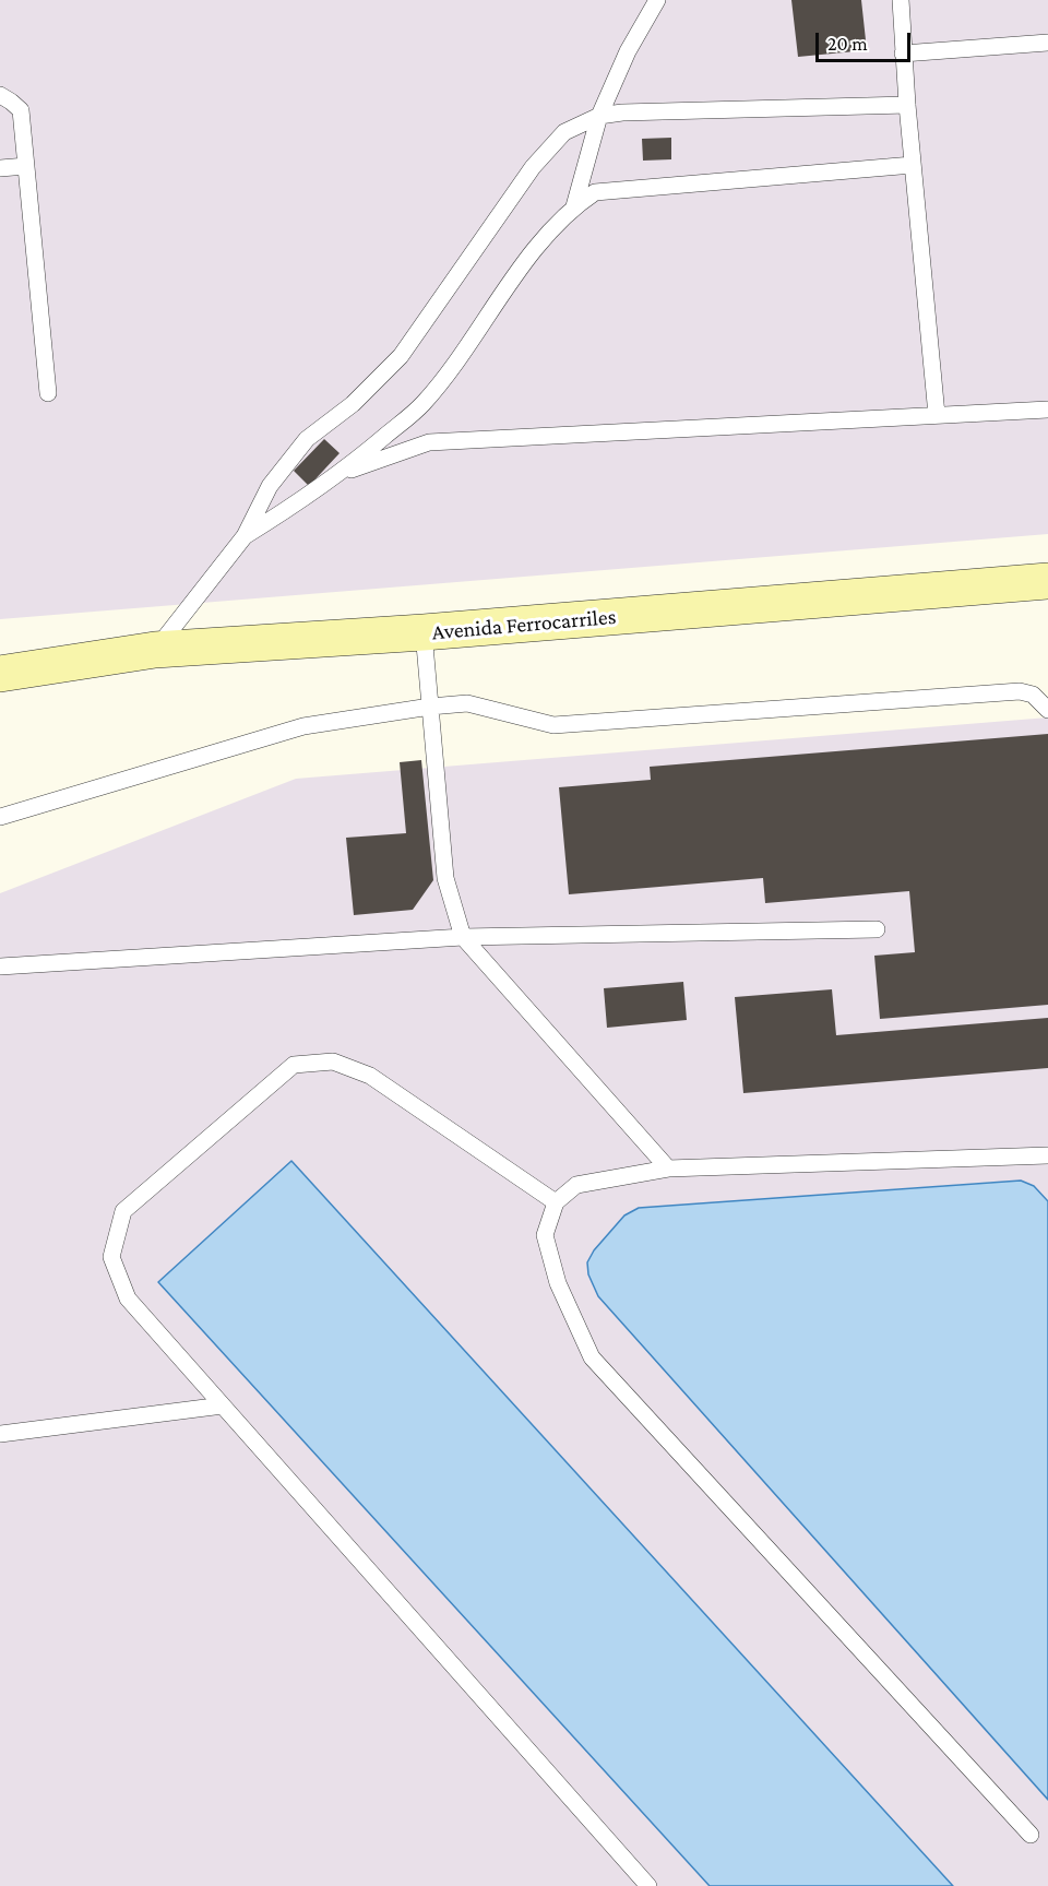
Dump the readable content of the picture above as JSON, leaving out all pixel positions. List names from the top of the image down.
{
  "streets": {
    "main road": ["Avenida Ferrocarriles"]
  },
  "scale_bar": "20 m"
}
